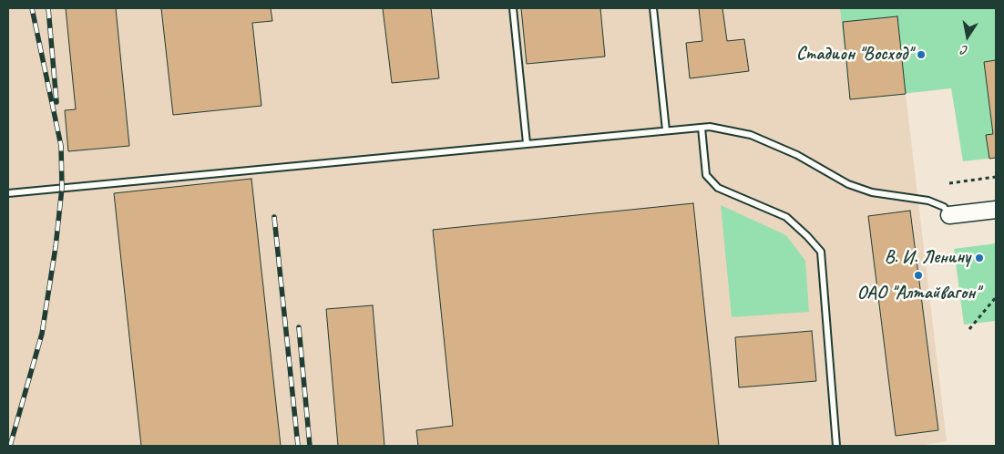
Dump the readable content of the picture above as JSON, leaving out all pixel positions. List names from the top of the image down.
{
  "places": ["Стадион \"Восход\"", "В. И. Ленину", "ОАО \"Алтайвагон\""],
  "north": "bottom"
}
